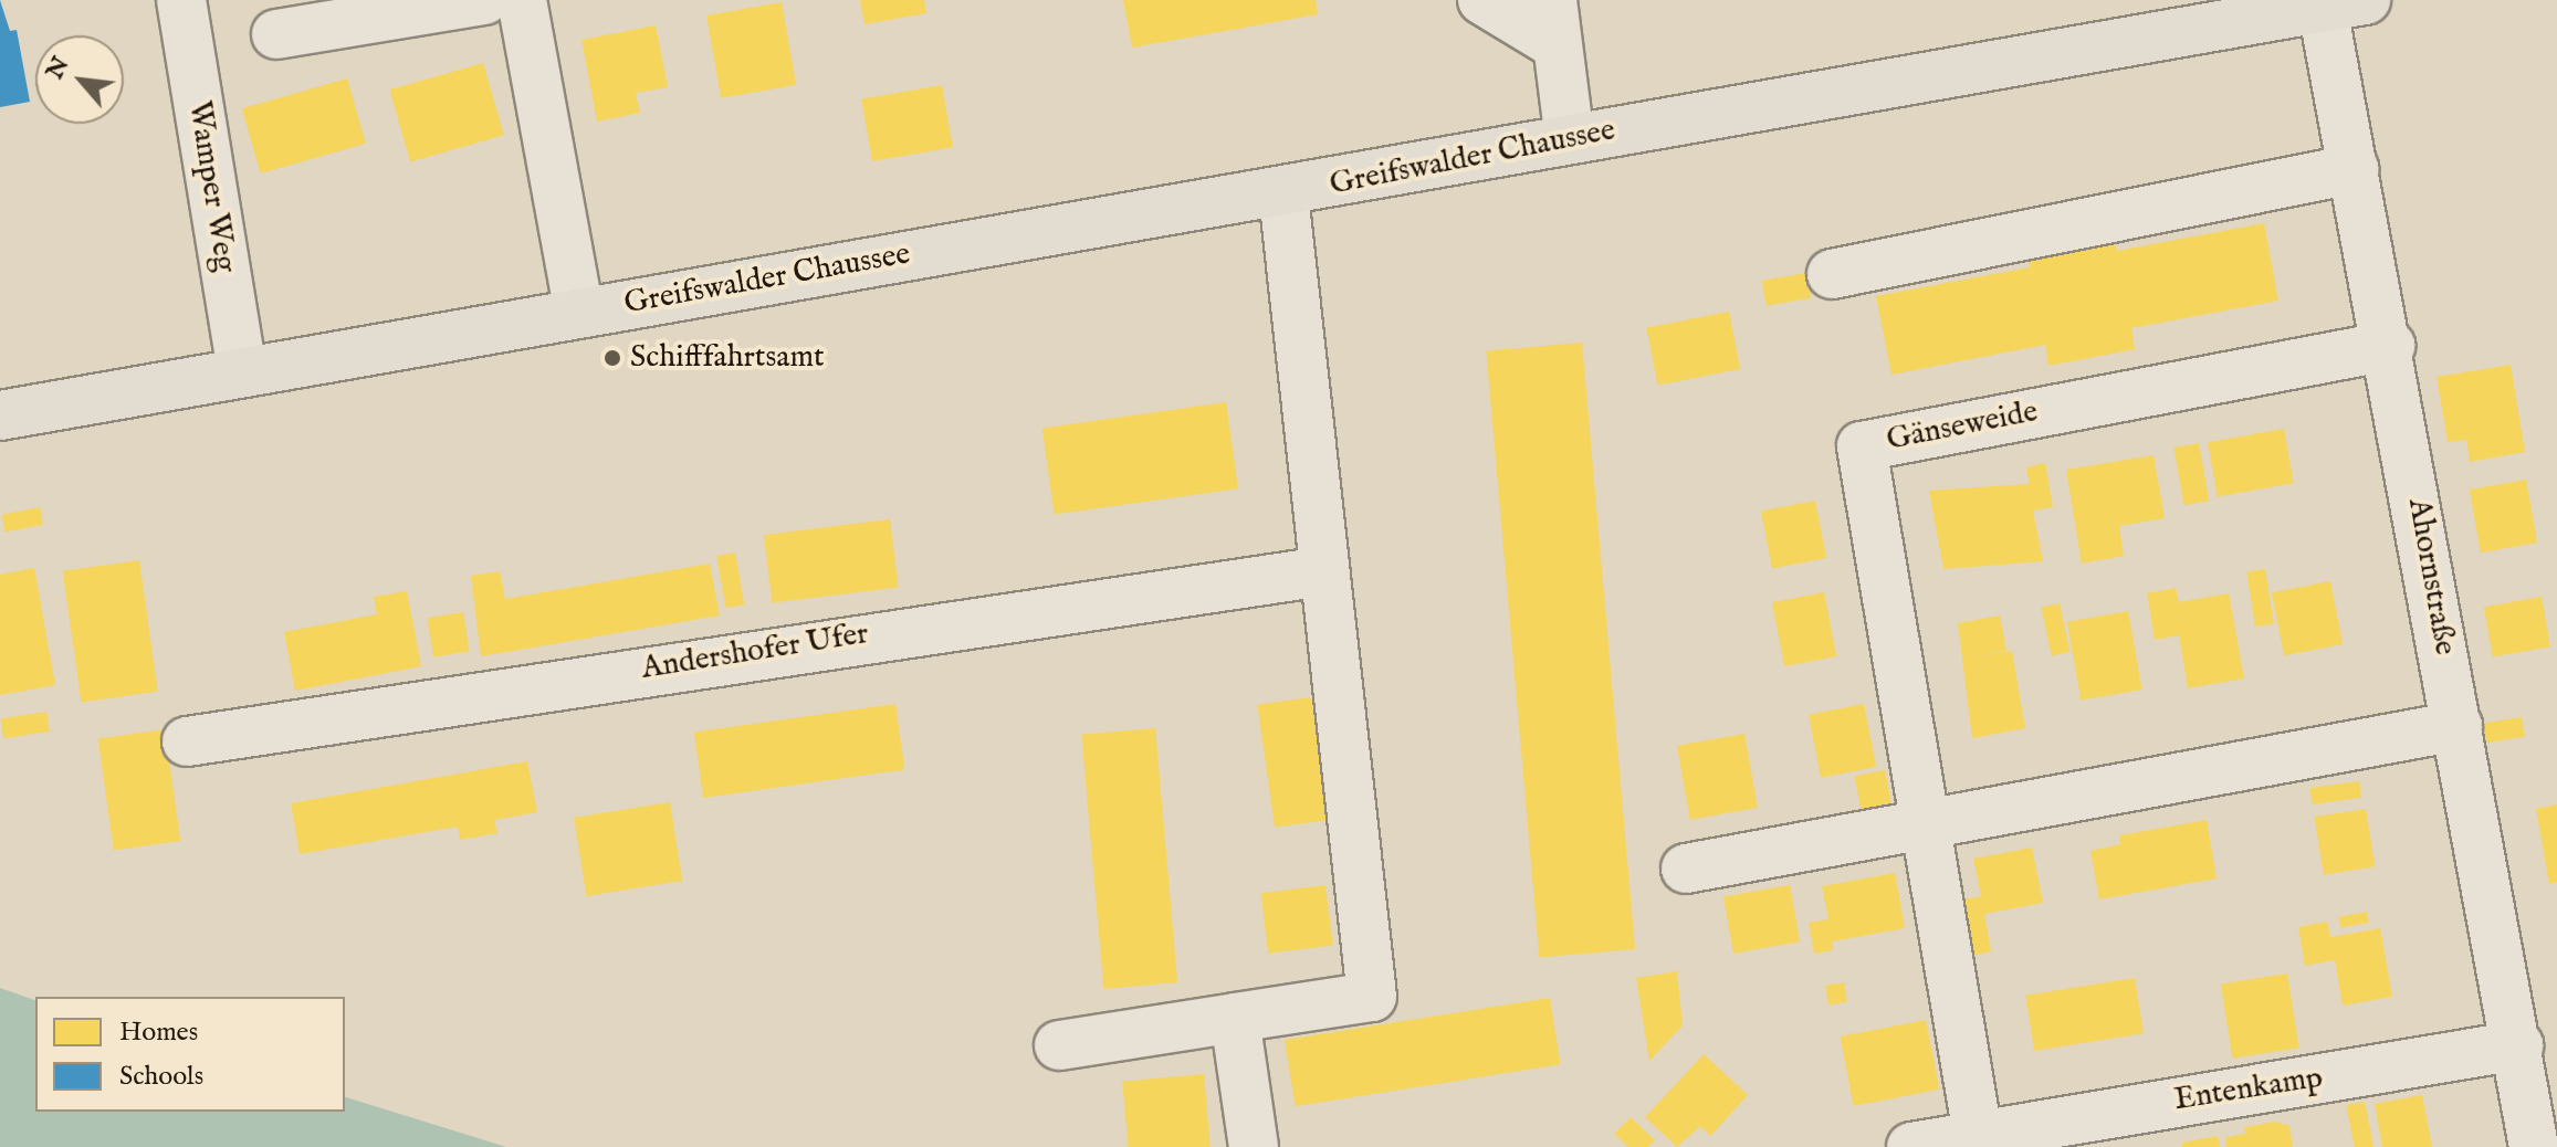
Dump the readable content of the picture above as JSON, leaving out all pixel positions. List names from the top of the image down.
{
  "streets": {
    "main road": ["Greifswalder Chaussee"],
    "street": [
      "Wamper Weg",
      "Gänseweide",
      "Ahornstraße",
      "Andershofer Ufer",
      "Entenkamp"
    ]
  },
  "crossings": [
    ["Greifswalder Chaussee", "Wamper Weg"],
    ["Greifswalder Chaussee", "Ahornstraße"],
    ["Gänseweide", "Ahornstraße"],
    ["Ahornstraße", "Entenkamp"]
  ],
  "places": ["Schifffahrtsamt"],
  "legend": ["Homes", "Schools"],
  "north": "top left"
}
